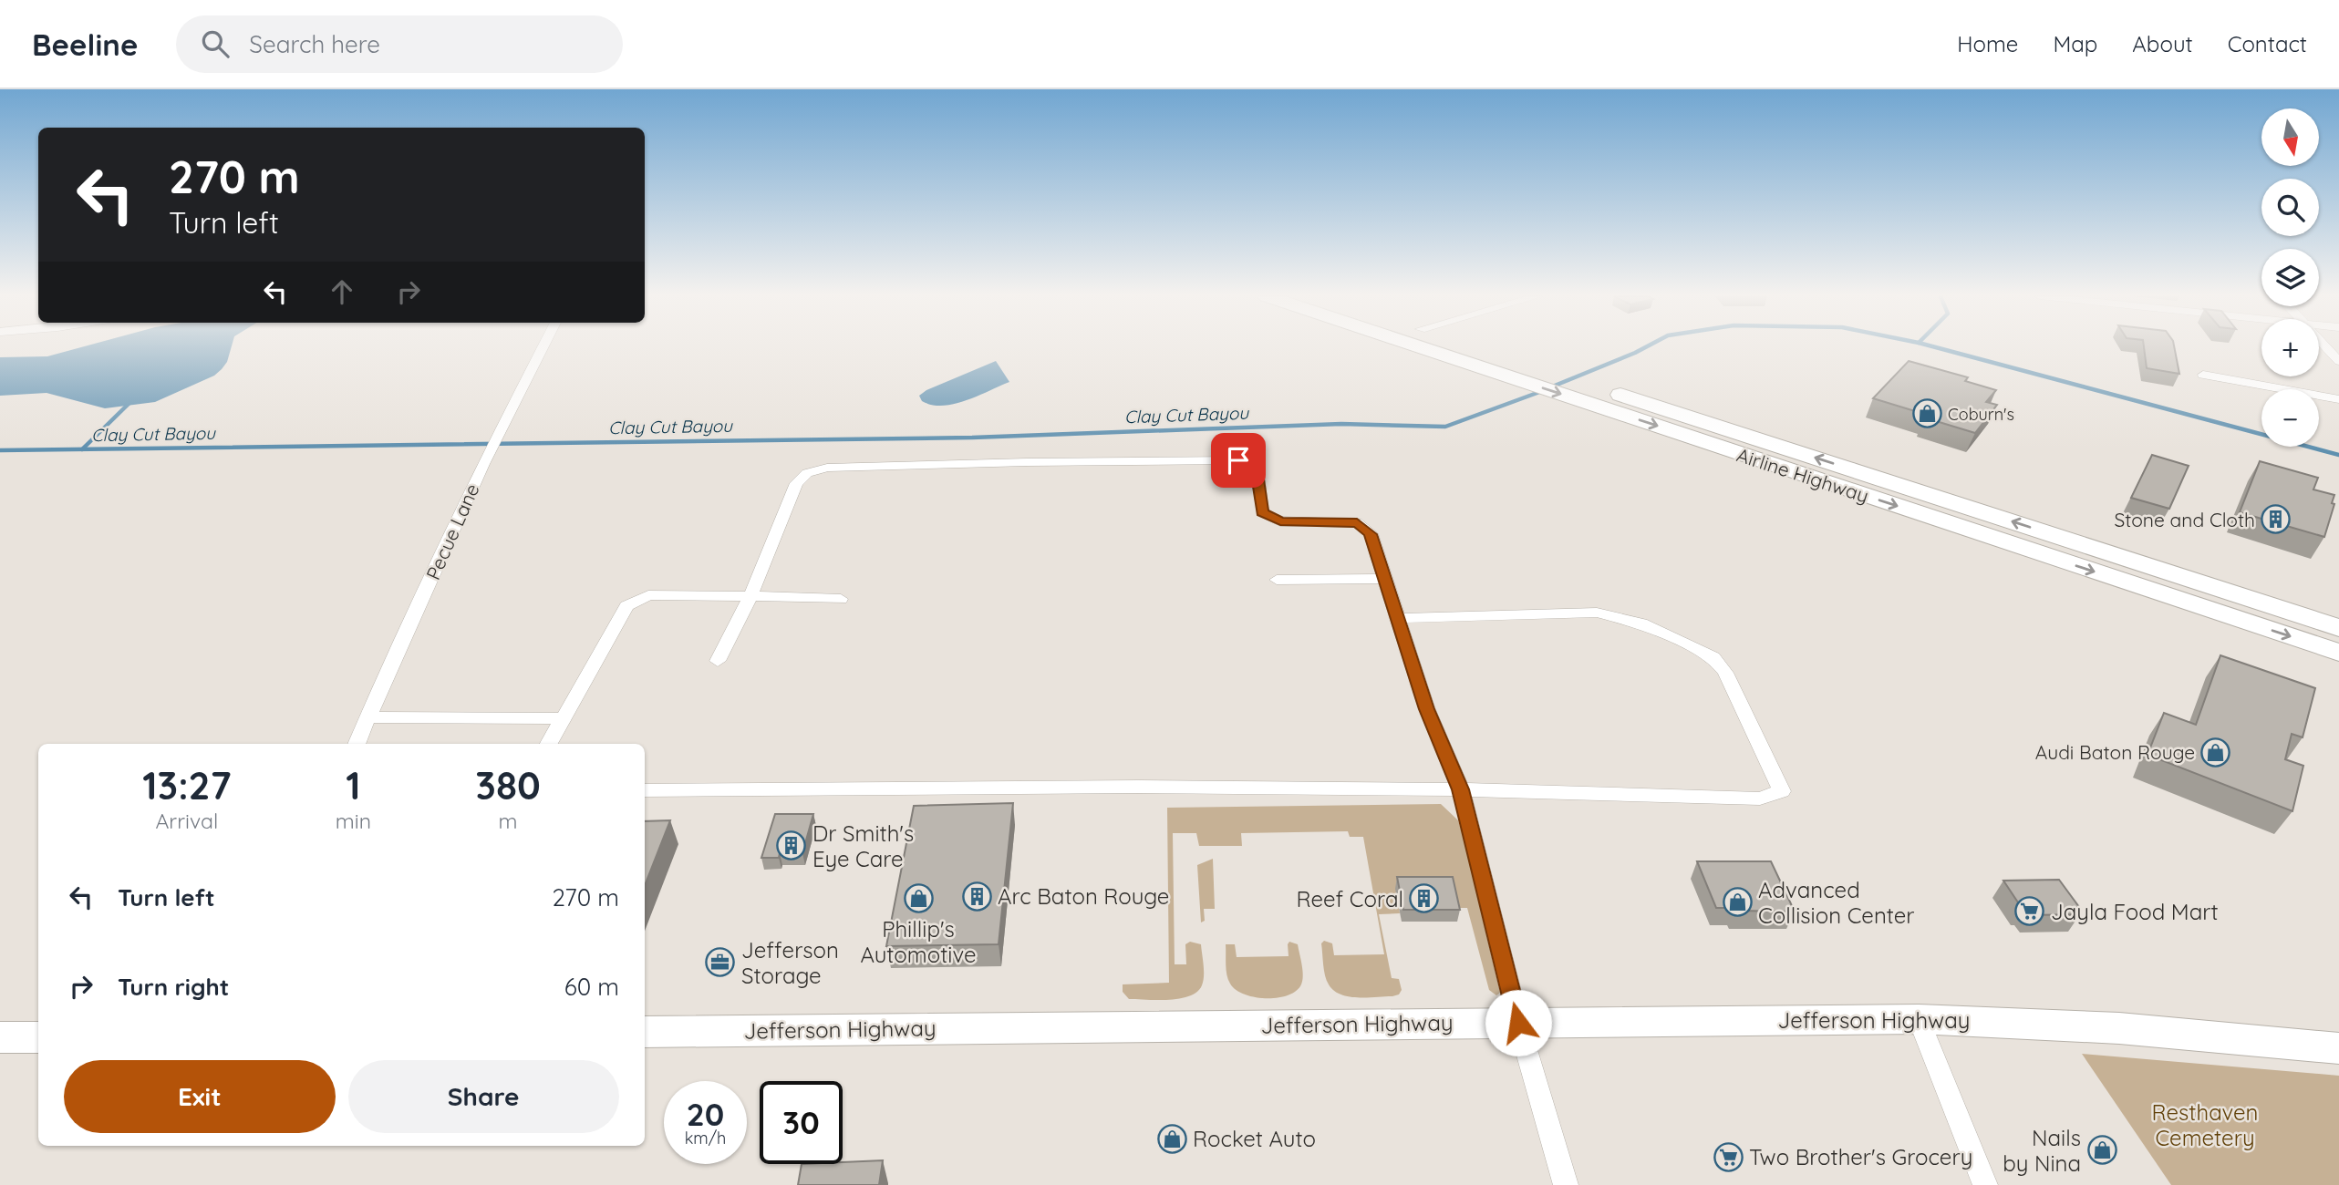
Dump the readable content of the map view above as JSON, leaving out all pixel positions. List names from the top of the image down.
{
  "streets": {
    "highway": ["Airline Highway"],
    "main road": ["Jefferson Highway"],
    "street": ["Pecue Lane"]
  },
  "water": ["Clay Cut Bayou"],
  "parks": ["Resthaven Cemetery"],
  "places": {
    "shop": [
      "Coburn's",
      "Audi Baton Rouge",
      "Phillip's Automotive",
      "Advanced Collision Center",
      "Rocket Auto",
      "Nails by Nina"
    ],
    "building": [
      "Stone and Cloth",
      "Dr Smith's Eye Care",
      "Arc Baton Rouge",
      "Reef Coral"
    ],
    "supermarket": ["Jayla Food Mart", "Two Brother's Grocery"],
    "office": ["Jefferson Storage"]
  },
  "north": "bottom",
  "page": {
    "header": "Beeline",
    "search": "Search here",
    "nav": [
      "Home",
      "Map",
      "About",
      "Contact"
    ],
    "map_buttons": ["+", "−"],
    "turn": ["270 m", "Turn left"],
    "eta": [
      "13:27",
      "Arrival",
      "1",
      "min",
      "380",
      "m"
    ],
    "list": [
      {
        "name": "Turn left",
        "value": "270 m"
      },
      {
        "name": "Turn right",
        "value": "60 m"
      }
    ],
    "buttons": ["Exit", "Share"],
    "speed": "20 km/h",
    "limit": "30"
  }
}
